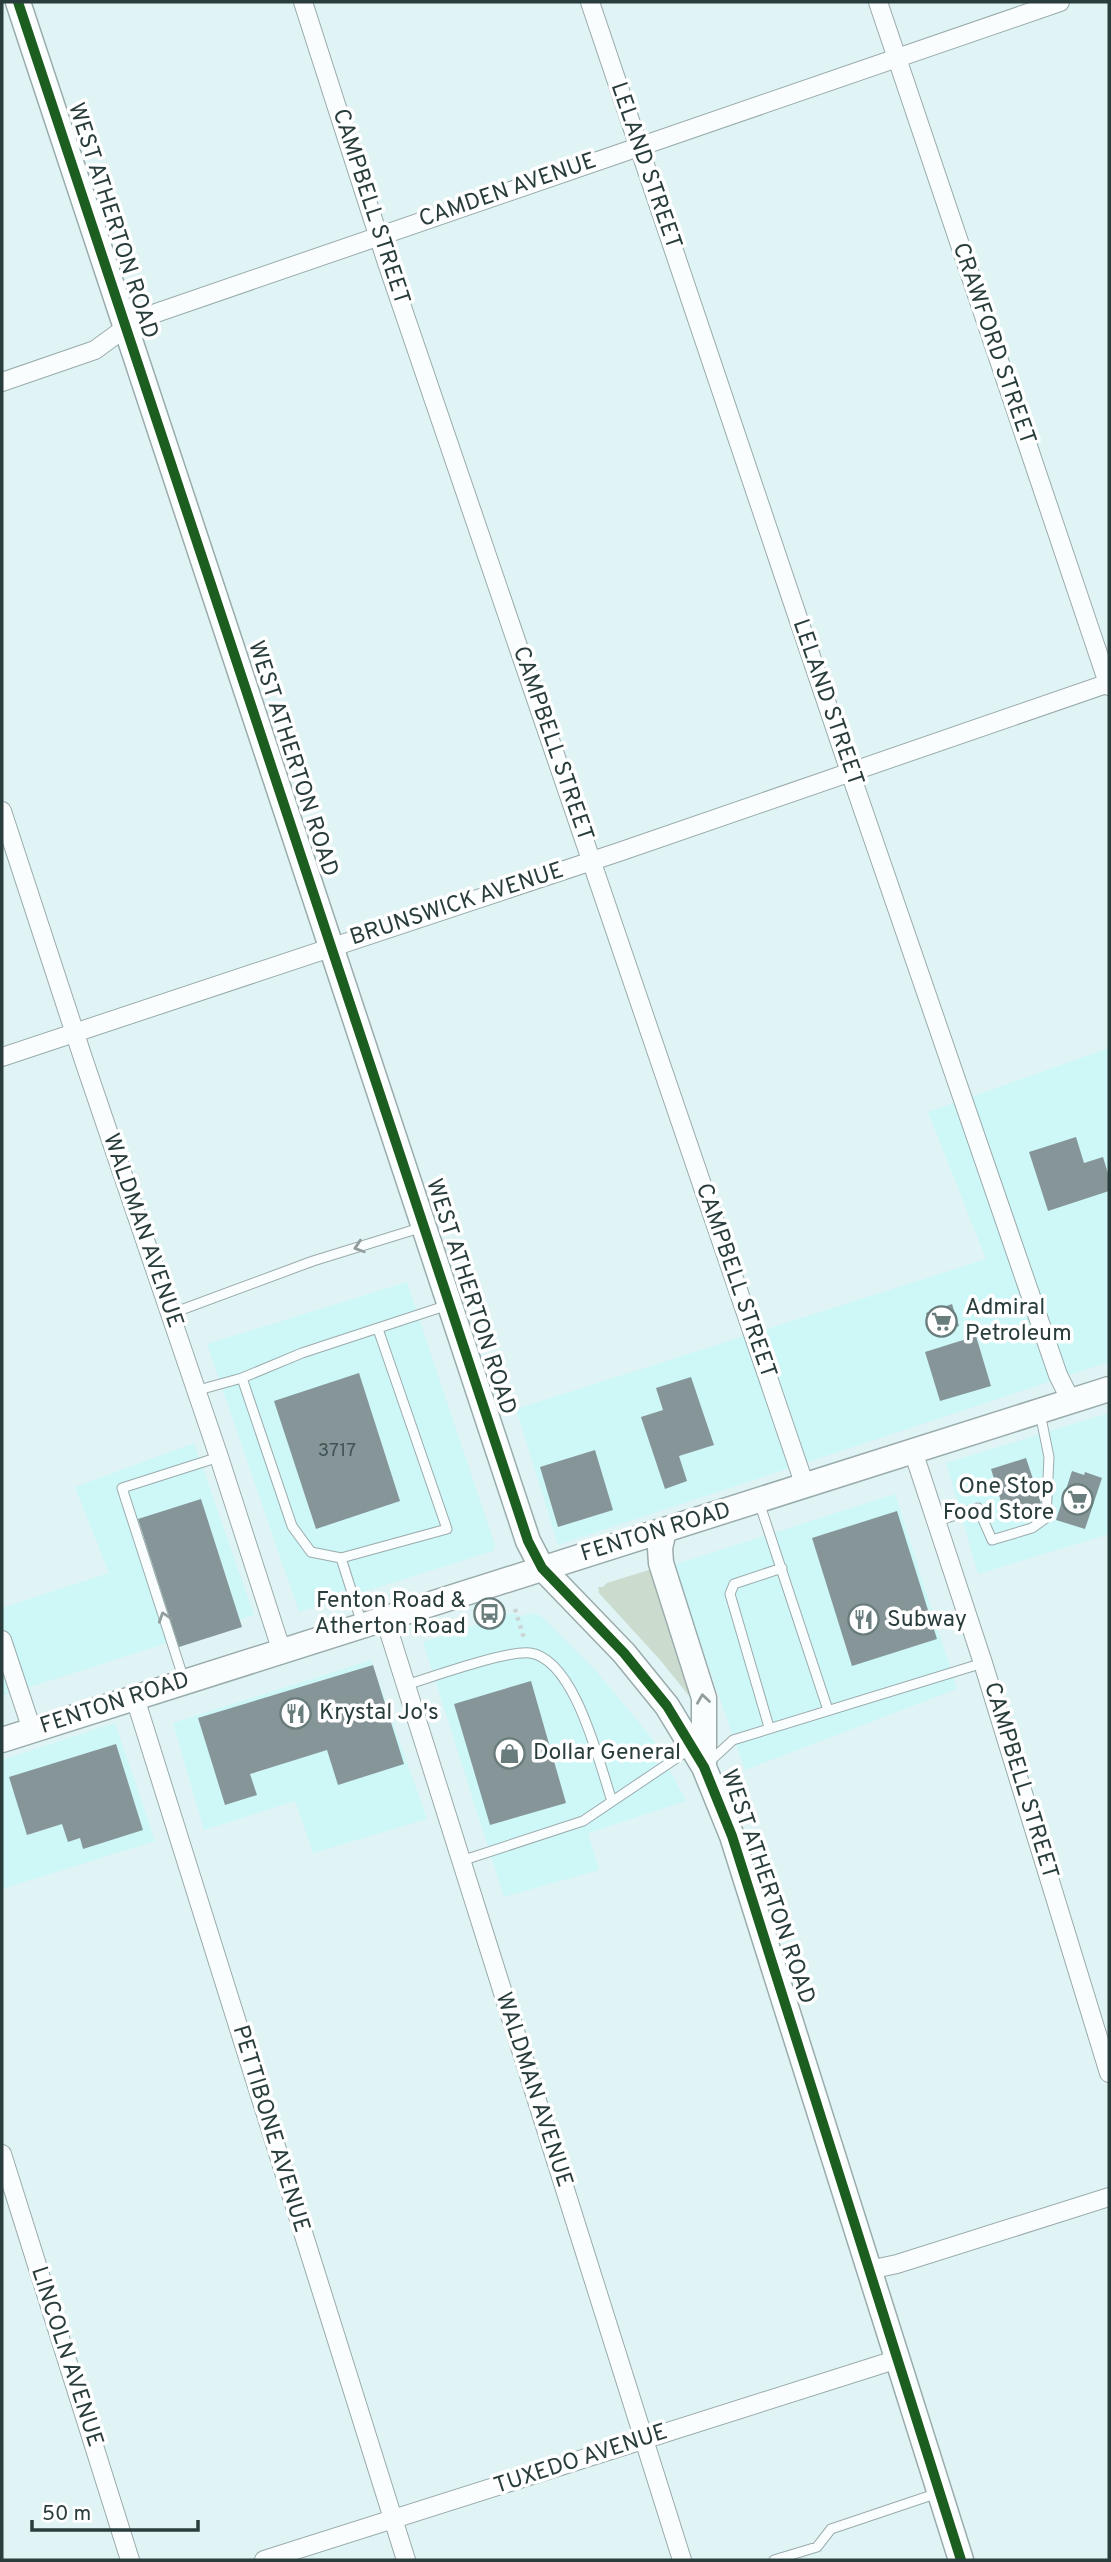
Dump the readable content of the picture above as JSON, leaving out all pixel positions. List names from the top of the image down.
{
  "streets": {
    "street": [
      "LELAND STREET",
      "CAMDEN AVENUE",
      "CAMPBELL STREET",
      "WEST ATHERTON ROAD",
      "CRAWFORD STREET",
      "BRUNSWICK AVENUE",
      "WALDMAN AVENUE",
      "FENTON ROAD",
      "PETTIBONE AVENUE",
      "LINCOLN AVENUE",
      "TUXEDO AVENUE"
    ]
  },
  "crossings": [
    ["LELAND STREET", "CAMDEN AVENUE"],
    ["LELAND STREET", "BRUNSWICK AVENUE"],
    ["LELAND STREET", "FENTON ROAD"],
    ["CAMDEN AVENUE", "CAMPBELL STREET"],
    ["CAMDEN AVENUE", "WEST ATHERTON ROAD"],
    ["CAMDEN AVENUE", "CRAWFORD STREET"],
    ["CAMPBELL STREET", "BRUNSWICK AVENUE"],
    ["CAMPBELL STREET", "FENTON ROAD"],
    ["WEST ATHERTON ROAD", "BRUNSWICK AVENUE"],
    ["WEST ATHERTON ROAD", "FENTON ROAD"],
    ["WEST ATHERTON ROAD", "TUXEDO AVENUE"],
    ["CRAWFORD STREET", "BRUNSWICK AVENUE"],
    ["BRUNSWICK AVENUE", "WALDMAN AVENUE"],
    ["WALDMAN AVENUE", "FENTON ROAD"],
    ["WALDMAN AVENUE", "TUXEDO AVENUE"],
    ["FENTON ROAD", "PETTIBONE AVENUE"],
    ["PETTIBONE AVENUE", "TUXEDO AVENUE"]
  ],
  "places": {
    "supermarket": ["Admiral Petroleum", "One Stop Food Store"],
    "bus stop": ["Fenton Road & Atherton Road"],
    "restaurant": ["Subway", "Krystal Jo's"],
    "shop": ["Dollar General"]
  },
  "house_numbers": ["3717"],
  "scale_bar": "50 m"
}
